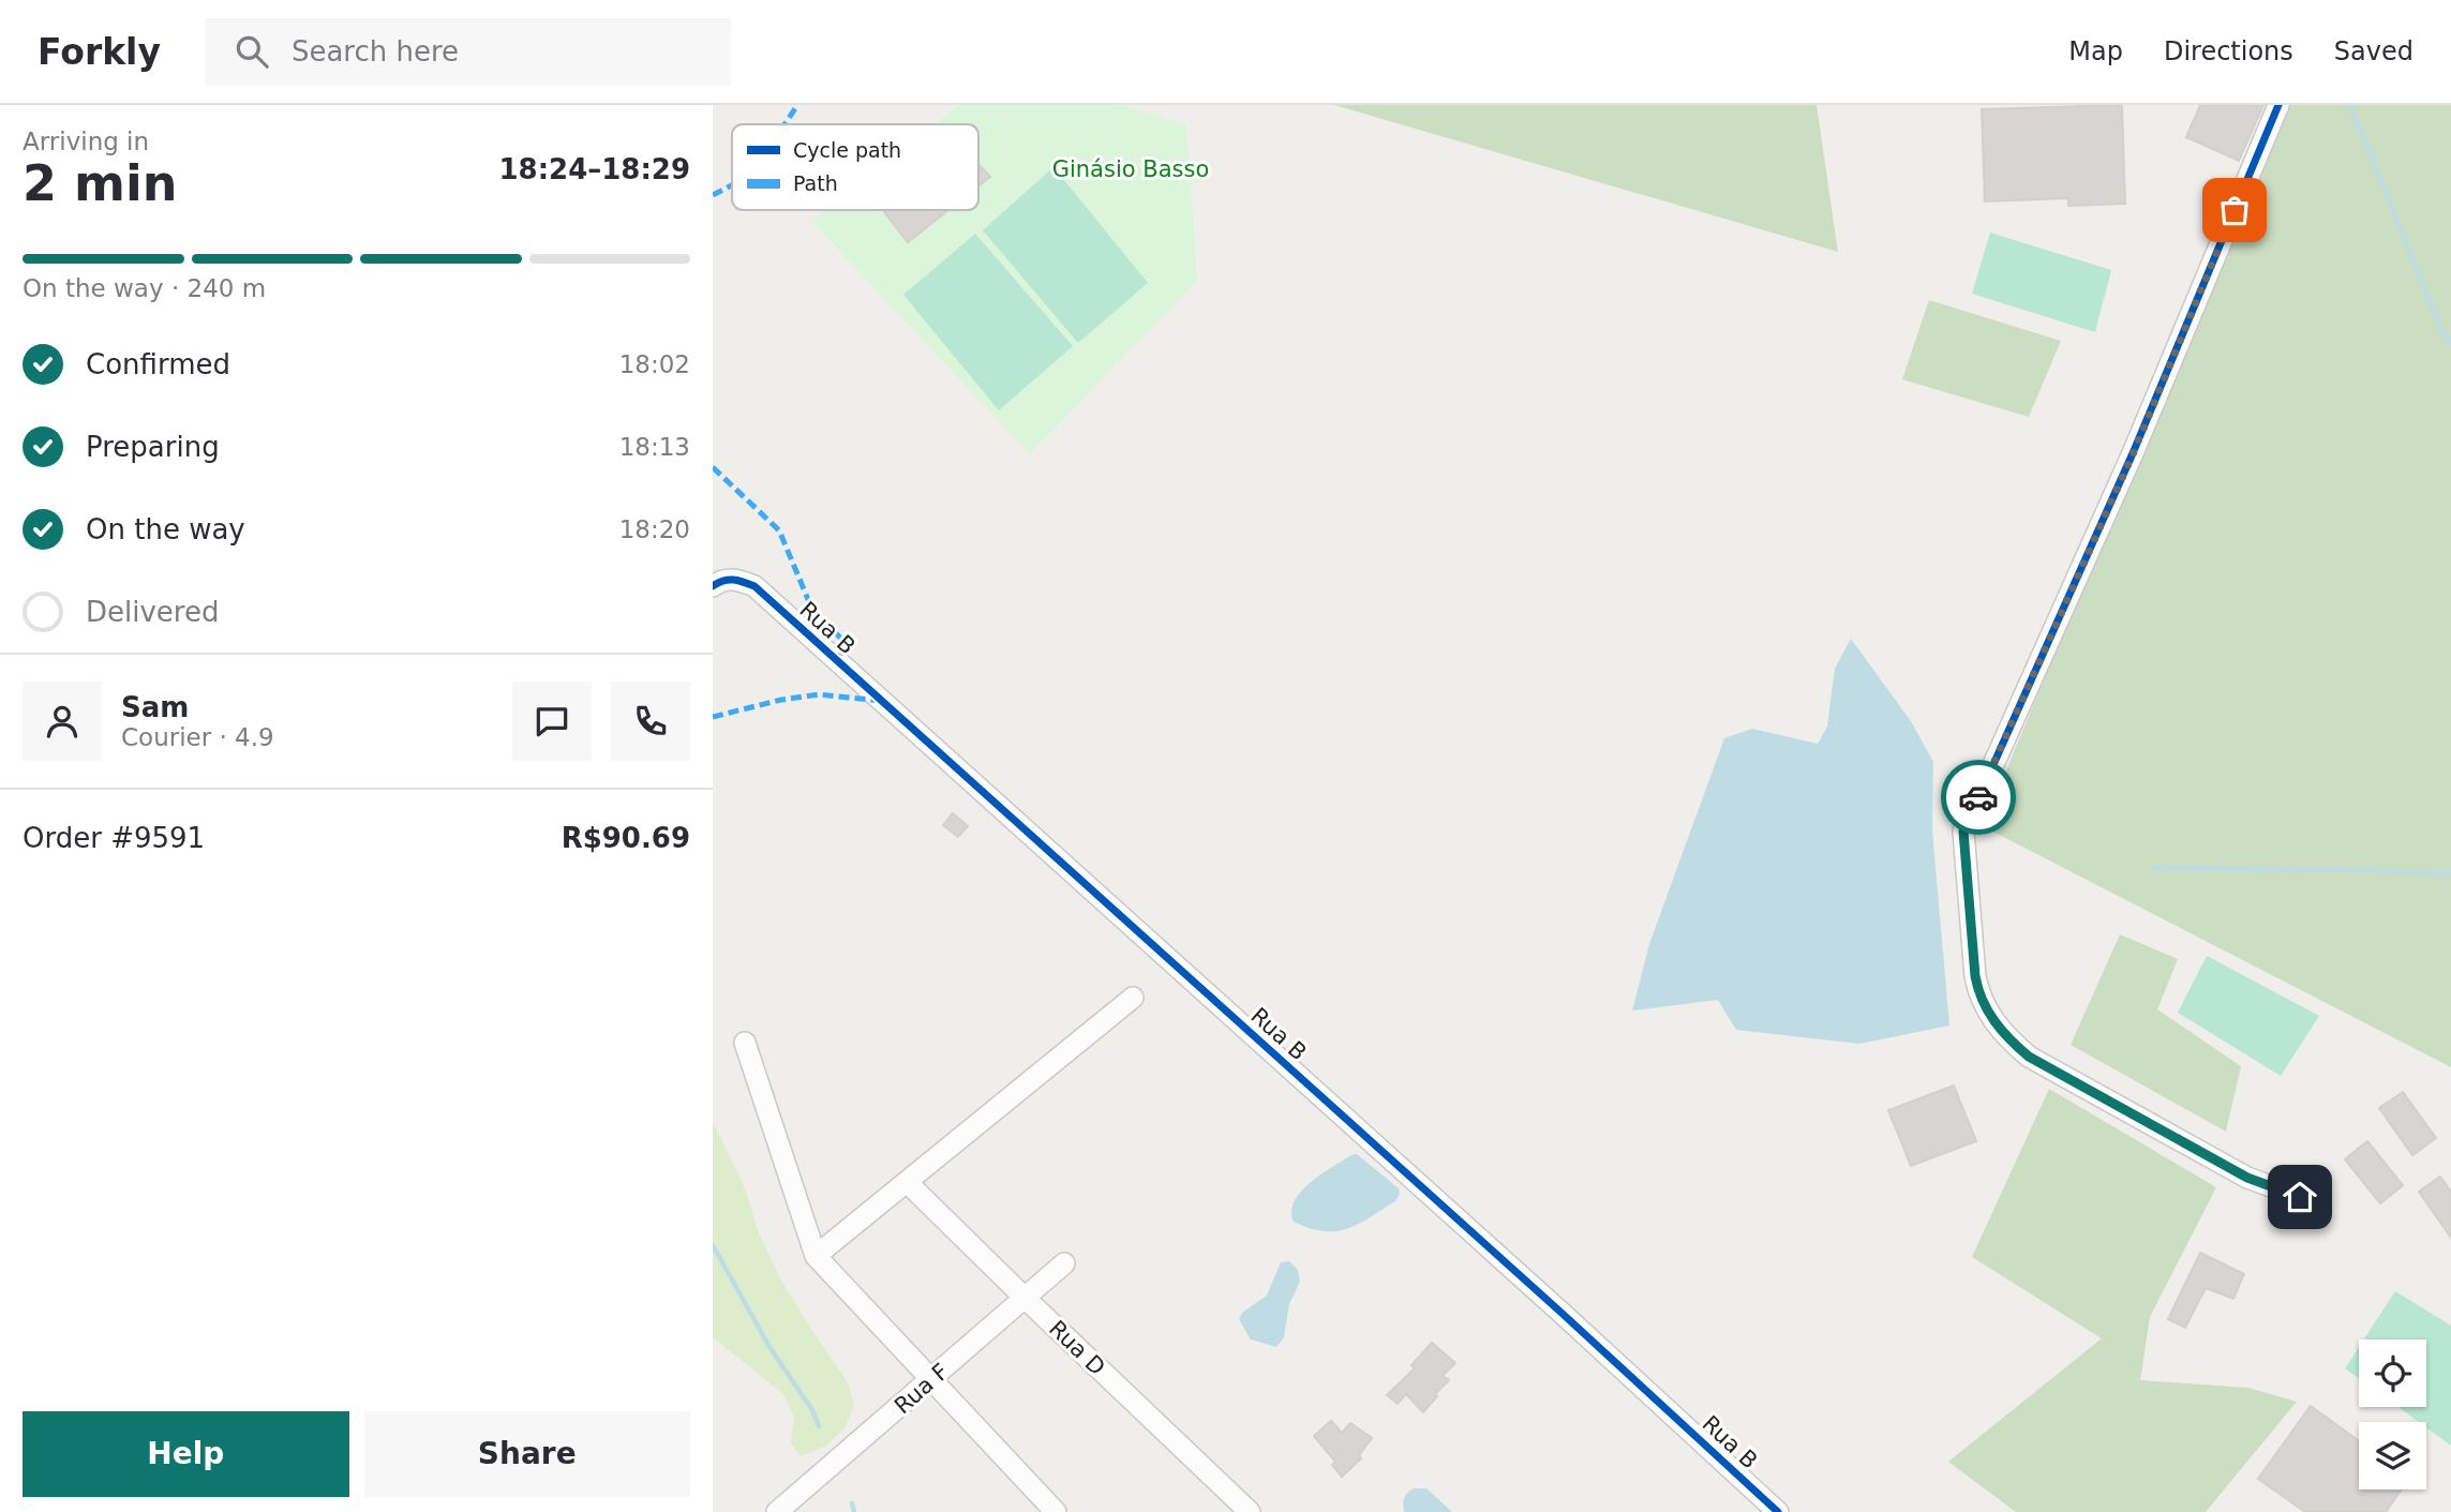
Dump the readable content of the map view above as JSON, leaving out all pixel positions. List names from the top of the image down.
{
  "streets": {
    "street": ["Rua B", "Rua D", "Rua F"]
  },
  "crossings": [
    ["Rua D", "Rua F"]
  ],
  "parks": ["Ginásio Basso"],
  "legend": ["Cycle path", "Path"],
  "page": {
    "header": "Forkly",
    "search": "Search here",
    "nav": ["Map", "Directions", "Saved"],
    "heading": ["2 min", "Arriving in", "18:24–18:29"],
    "panel": [
      "Sam",
      "Courier · 4.9",
      "Order #9591",
      "R$90.69"
    ],
    "bar": "On the way · 240 m",
    "list": [
      ["Confirmed", "18:02"],
      ["Preparing", "18:13"],
      ["On the way", "18:20"],
      "Delivered"
    ],
    "buttons": ["Help", "Share"]
  }
}
